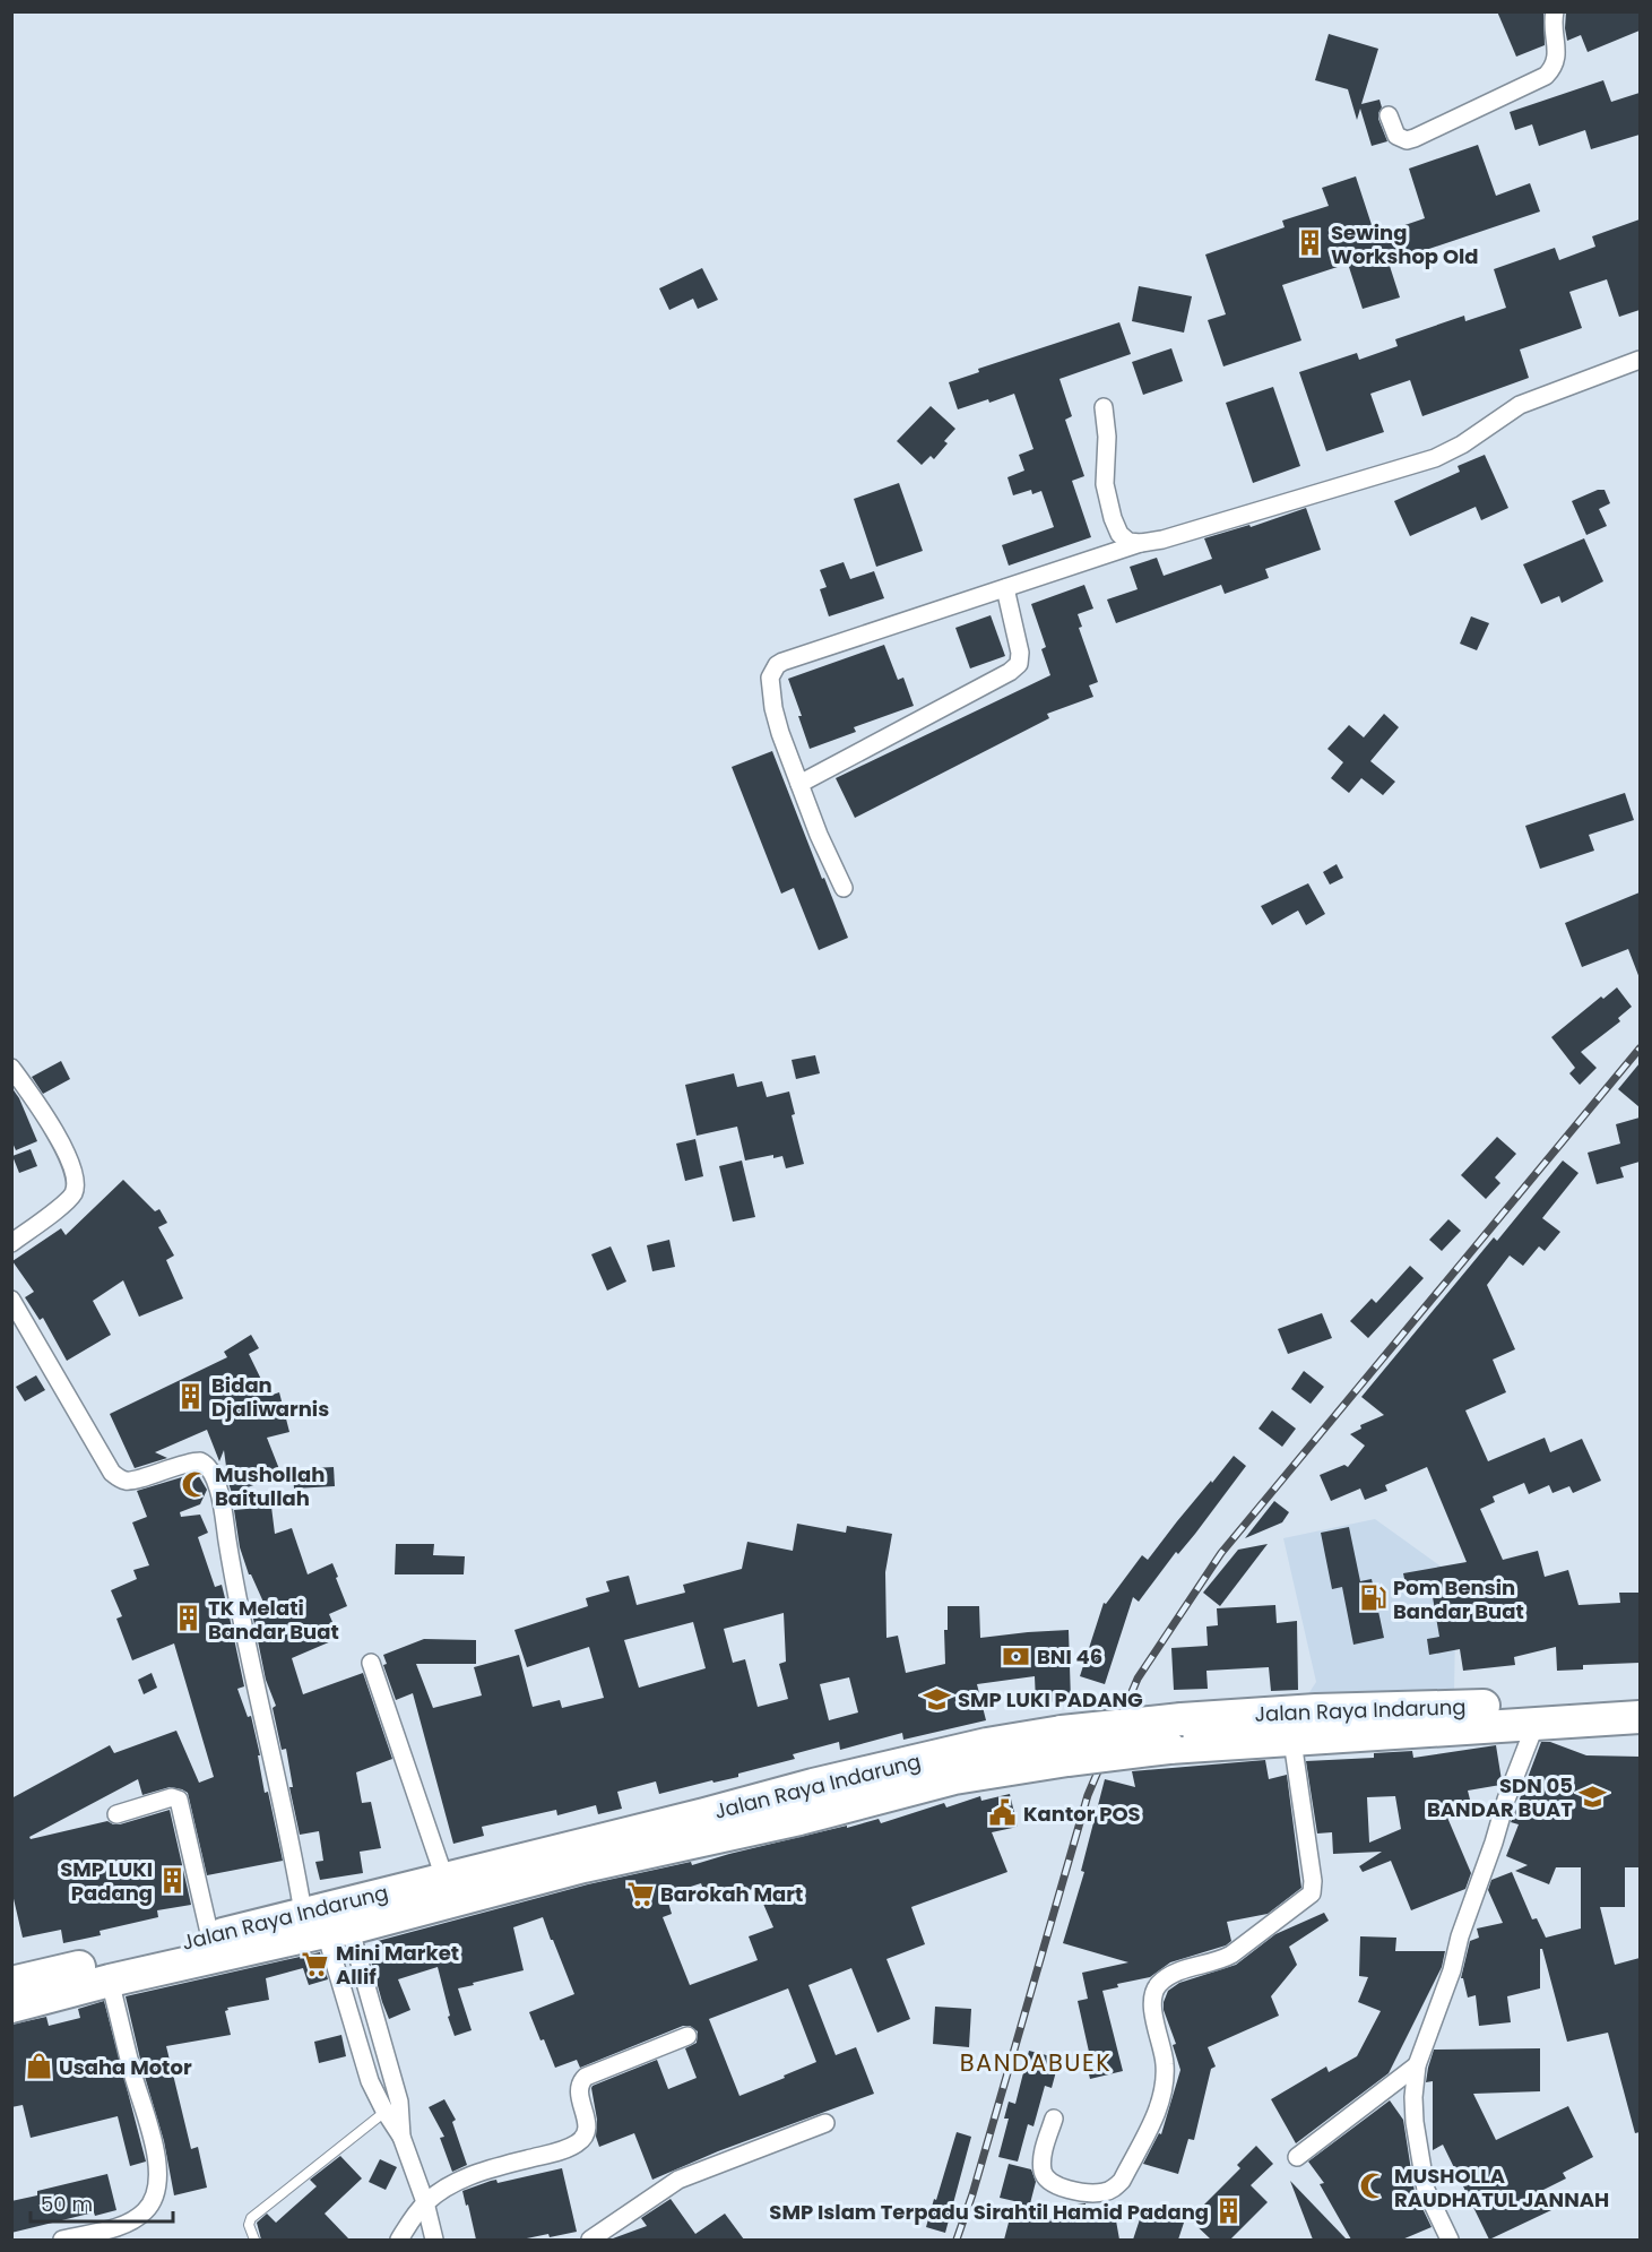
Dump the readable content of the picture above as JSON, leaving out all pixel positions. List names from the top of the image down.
{
  "streets": {
    "highway": ["Jalan Raya Indarung"]
  },
  "districts": ["BANDABUEK"],
  "places": {
    "building": [
      "Sewing Workshop Old",
      "Bidan Djaliwarnis",
      "TK Melati Bandar Buat",
      "SMP LUKI Padang",
      "SMP Islam Terpadu Sirahtil Hamid Padang"
    ],
    "mosque": ["Mushollah Baitullah", "MUSHOLLA RAUDHATUL JANNAH"],
    "fuel station": ["Pom Bensin Bandar Buat"],
    "bank": ["BNI 46"],
    "school or university": ["SMP LUKI PADANG", "SDN 05 BANDAR BUAT"],
    "public building": ["Kantor POS"],
    "supermarket": ["Barokah Mart", "Mini Market Allif"],
    "shop": ["Usaha Motor"]
  },
  "scale_bar": "50 m"
}
